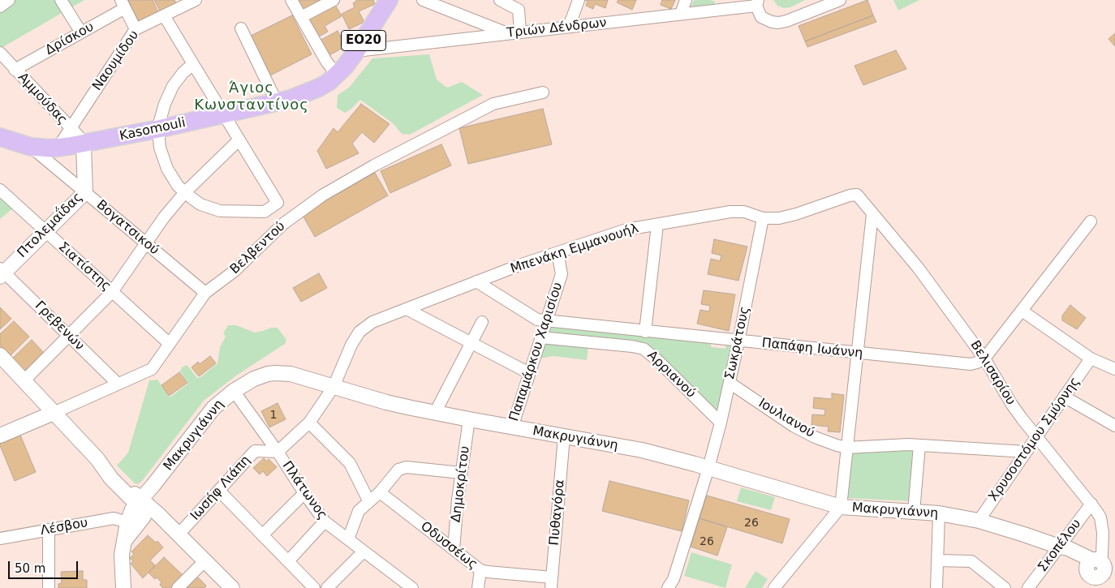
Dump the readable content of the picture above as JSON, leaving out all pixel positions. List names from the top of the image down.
{
  "streets": {
    "main road": ["ΕΟ20", "Kasomouli"],
    "street": [
      "Τριών Δένδρων",
      "Δρίσκου",
      "Ναουμίδου",
      "Αμμούδας",
      "Πτολεμαΐδας",
      "Βογατσικού",
      "Βελβεντού",
      "Μπενάκη Εμμανουήλ",
      "Σιατίστης",
      "Γρεβενών",
      "Σωκράτους",
      "Παπάφη Ιωάννη",
      "Παπαμάρκου Χαρισίου",
      "Βελισαρίου",
      "Αρριανού",
      "Ιουλιανού",
      "Μακρυγιάννη",
      "Χρυσοστόμου Σμύρνης",
      "Δημοκρίτου",
      "Ιωσήφ Λιάπη",
      "Πλάτωνος",
      "Πυθαγόρα",
      "Λέσβου",
      "Οδυσσέως",
      "Σκοπέλου"
    ]
  },
  "crossings": [
    ["Τριών Δένδρων", "ΕΟ20"],
    ["Δρίσκου", "Αμμούδας"],
    ["ΕΟ20", "Kasomouli"],
    ["Ναουμίδου", "Αμμούδας"],
    ["Ναουμίδου", "Kasomouli"],
    ["Αμμούδας", "Kasomouli"],
    ["Αμμούδας", "Πτολεμαΐδας"],
    ["Kasomouli", "Πτολεμαΐδας"],
    ["Kasomouli", "Βογατσικού"],
    ["Πτολεμαΐδας", "Βογατσικού"],
    ["Πτολεμαΐδας", "Σιατίστης"],
    ["Πτολεμαΐδας", "Γρεβενών"],
    ["Βογατσικού", "Βελβεντού"],
    ["Βελβεντού", "Σιατίστης"],
    ["Βελβεντού", "Γρεβενών"],
    ["Μπενάκη Εμμανουήλ", "Σωκράτους"],
    ["Μπενάκη Εμμανουήλ", "Παπάφη Ιωάννη"],
    ["Μπενάκη Εμμανουήλ", "Παπαμάρκου Χαρισίου"],
    ["Μπενάκη Εμμανουήλ", "Βελισαρίου"],
    ["Μπενάκη Εμμανουήλ", "Μακρυγιάννη"],
    ["Σωκράτους", "Παπάφη Ιωάννη"],
    ["Σωκράτους", "Αρριανού"],
    ["Σωκράτους", "Ιουλιανού"],
    ["Σωκράτους", "Μακρυγιάννη"],
    ["Παπάφη Ιωάννη", "Παπαμάρκου Χαρισίου"],
    ["Παπάφη Ιωάννη", "Βελισαρίου"],
    ["Παπαμάρκου Χαρισίου", "Αρριανού"],
    ["Παπαμάρκου Χαρισίου", "Μακρυγιάννη"],
    ["Βελισαρίου", "Μακρυγιάννη"],
    ["Βελισαρίου", "Χρυσοστόμου Σμύρνης"],
    ["Βελισαρίου", "Σκοπέλου"],
    ["Μακρυγιάννη", "Χρυσοστόμου Σμύρνης"],
    ["Μακρυγιάννη", "Δημοκρίτου"],
    ["Μακρυγιάννη", "Πλάτωνος"],
    ["Μακρυγιάννη", "Πυθαγόρα"],
    ["Μακρυγιάννη", "Λέσβου"],
    ["Μακρυγιάννη", "Σκοπέλου"],
    ["Δημοκρίτου", "Οδυσσέως"],
    ["Ιωσήφ Λιάπη", "Πλάτωνος"],
    ["Πυθαγόρα", "Οδυσσέως"]
  ],
  "districts": ["Άγιος Κωνσταντίνος"],
  "house_numbers": ["1", "26", "26"],
  "scale_bar": "50 m"
}
